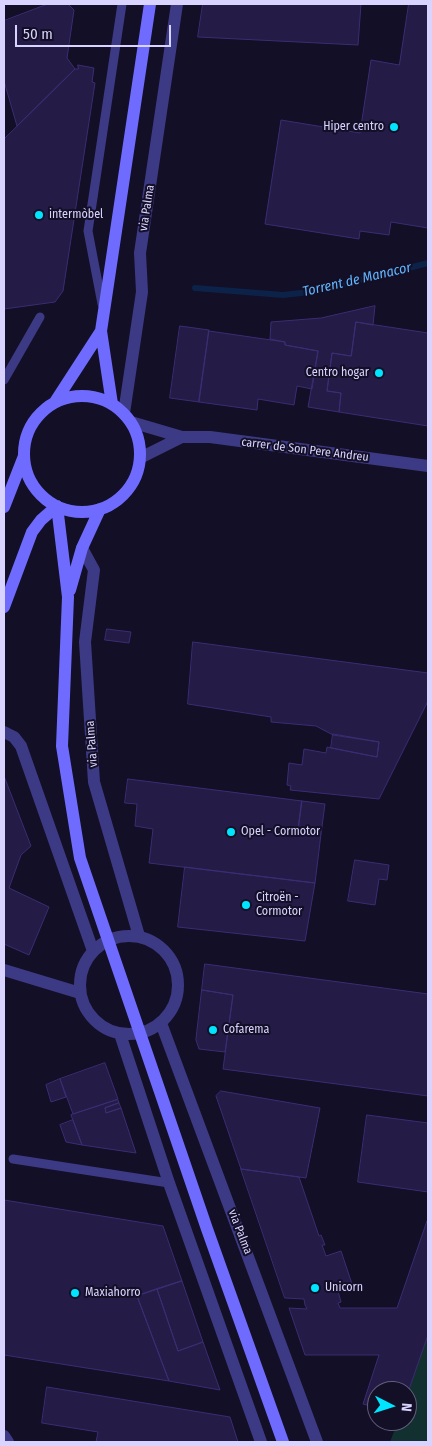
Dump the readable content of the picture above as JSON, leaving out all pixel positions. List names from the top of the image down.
{
  "streets": {
    "street": ["via Palma", "carrer de Son Pere Andreu"]
  },
  "water": ["Torrent de Manacor"],
  "places": [
    "Hiper centro",
    "intermòbel",
    "Centro hogar",
    "Opel - Cormotor",
    "Citroën - Cormotor",
    "Cofarema",
    "Unicorn",
    "Maxiahorro"
  ],
  "scale_bar": "50 m",
  "north": "right"
}
